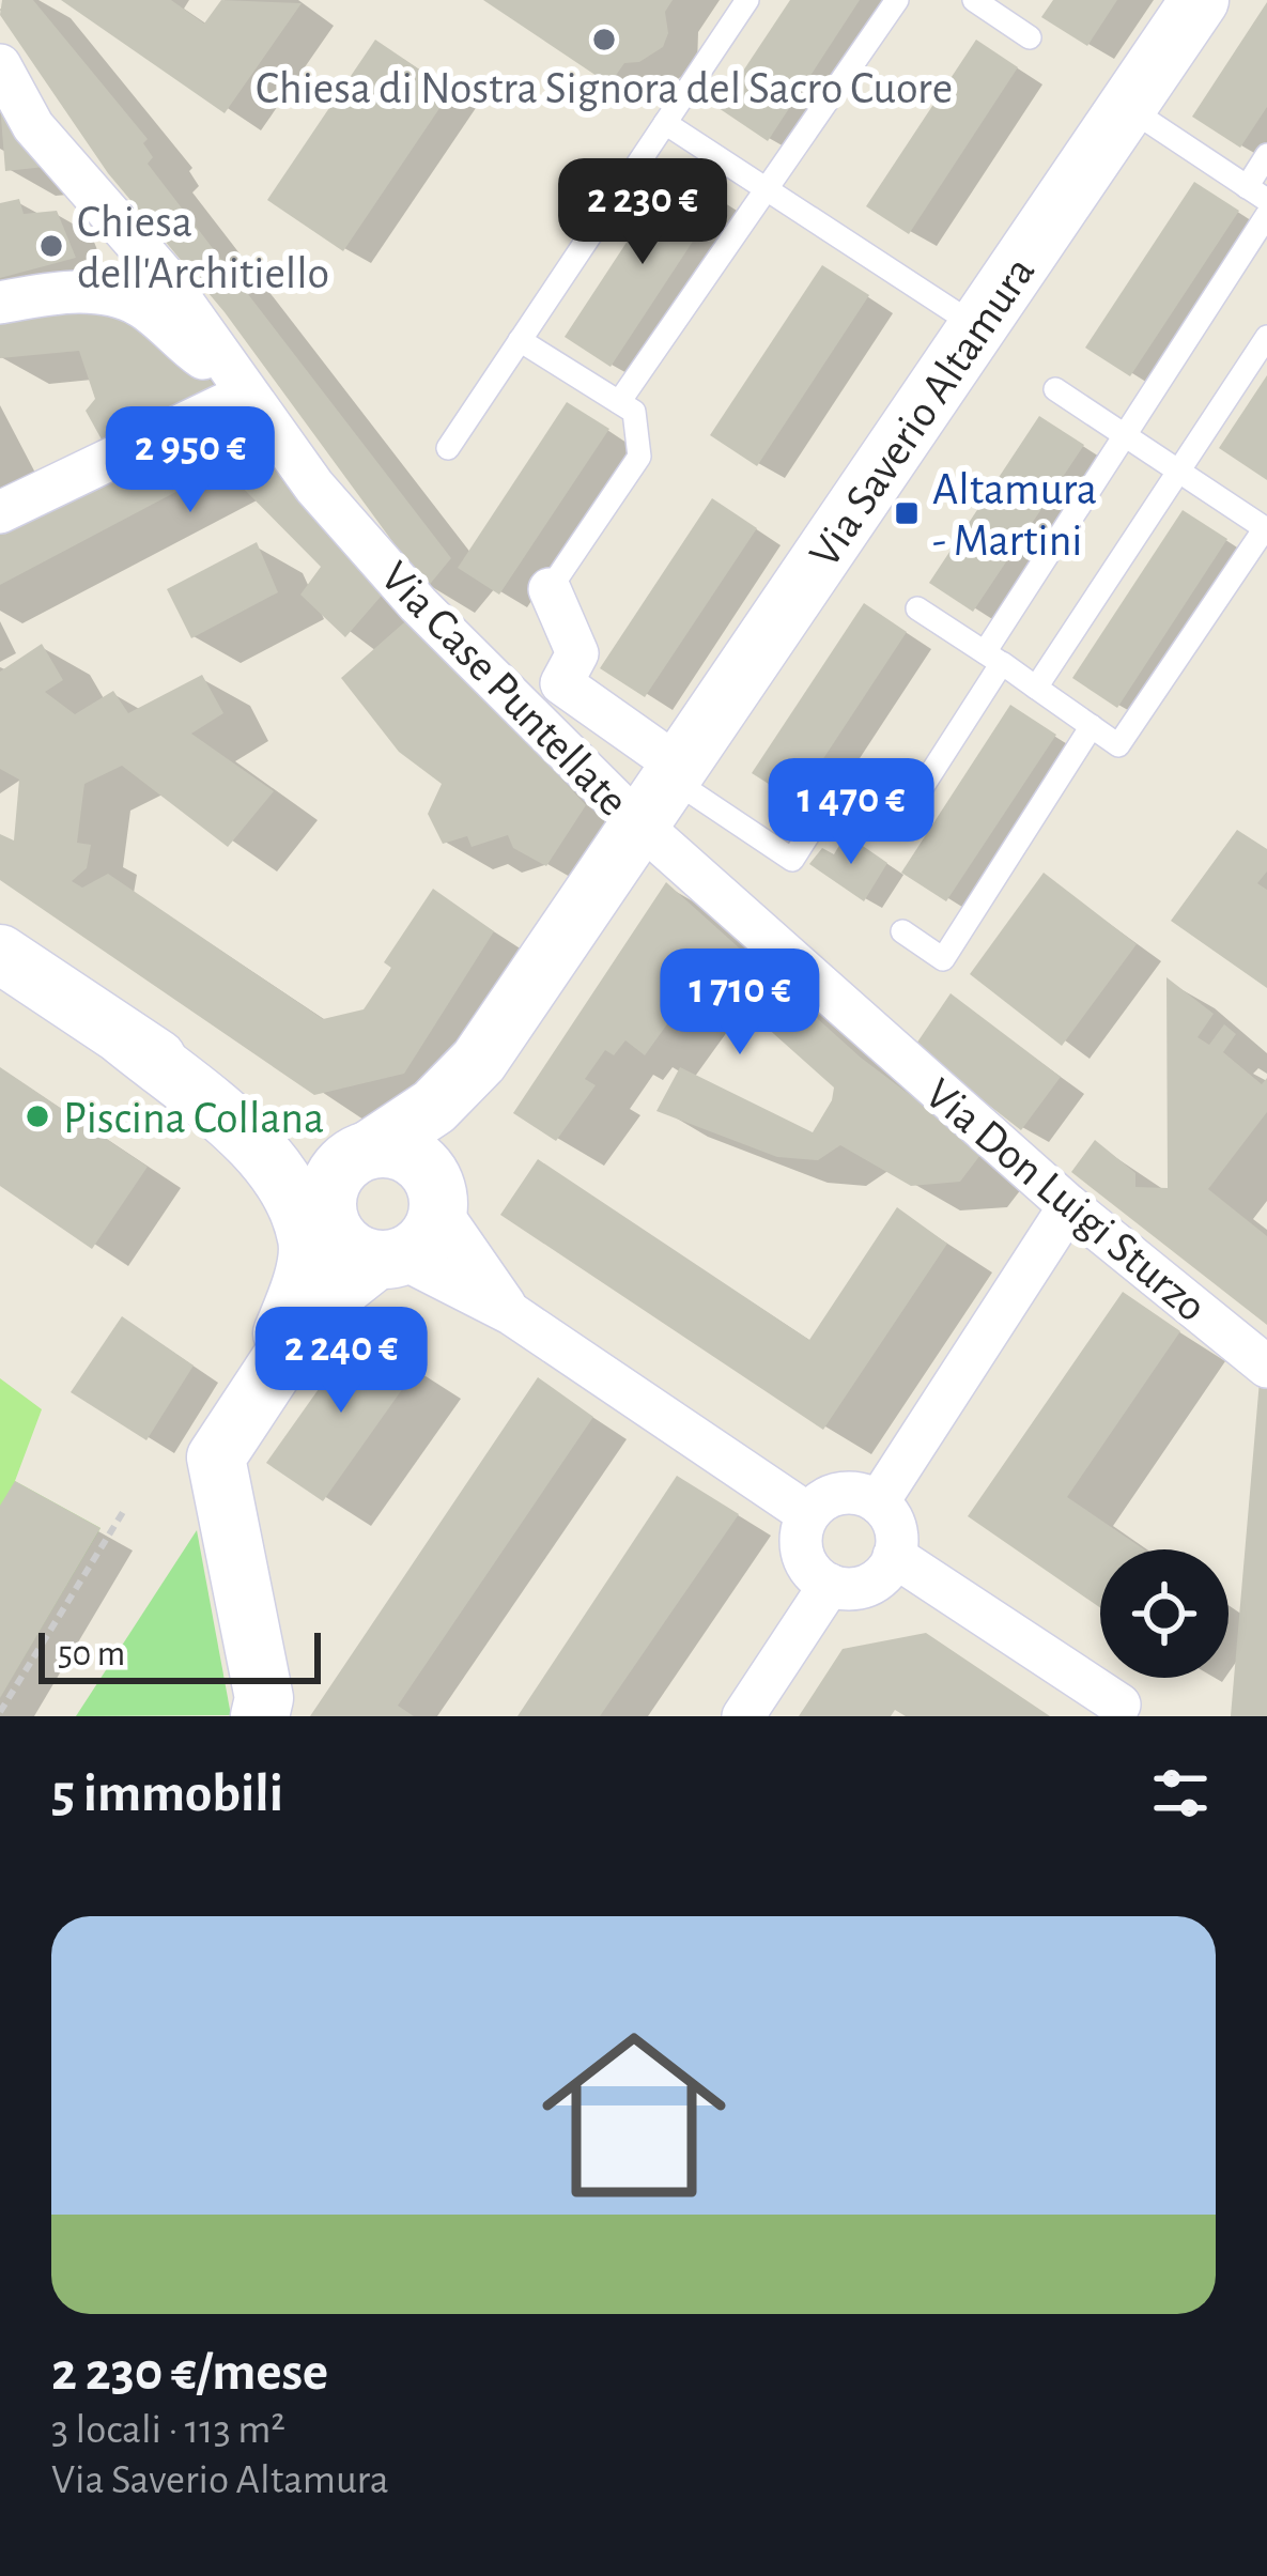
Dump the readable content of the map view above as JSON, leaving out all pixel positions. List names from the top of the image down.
{
  "streets": {
    "main road": ["Via Saverio Altamura"],
    "street": ["Via Case Puntellate", "Via Don Luigi Sturzo"]
  },
  "crossings": [
    ["Via Saverio Altamura", "Via Case Puntellate"],
    ["Via Saverio Altamura", "Via Don Luigi Sturzo"],
    ["Via Case Puntellate", "Via Don Luigi Sturzo"]
  ],
  "places": {
    "other": ["Chiesa di Nostra Signora del Sacro Cuore", "Chiesa dell'Architiello", "Piscina Collana"],
    "transit": ["Altamura - Martini"]
  },
  "scale_bar": "50 m",
  "page": {
    "price": [
      "2 230 €",
      "2 950 €",
      "1 470 €",
      "1 710 €",
      "2 240 €"
    ],
    "scale": "50 m",
    "heading": "5 immobili",
    "list": [
      {
        "name": "2 230 €/mese",
        "note": "3 locali · 113 m² · Via Saverio Altamura"
      }
    ]
  }
}
